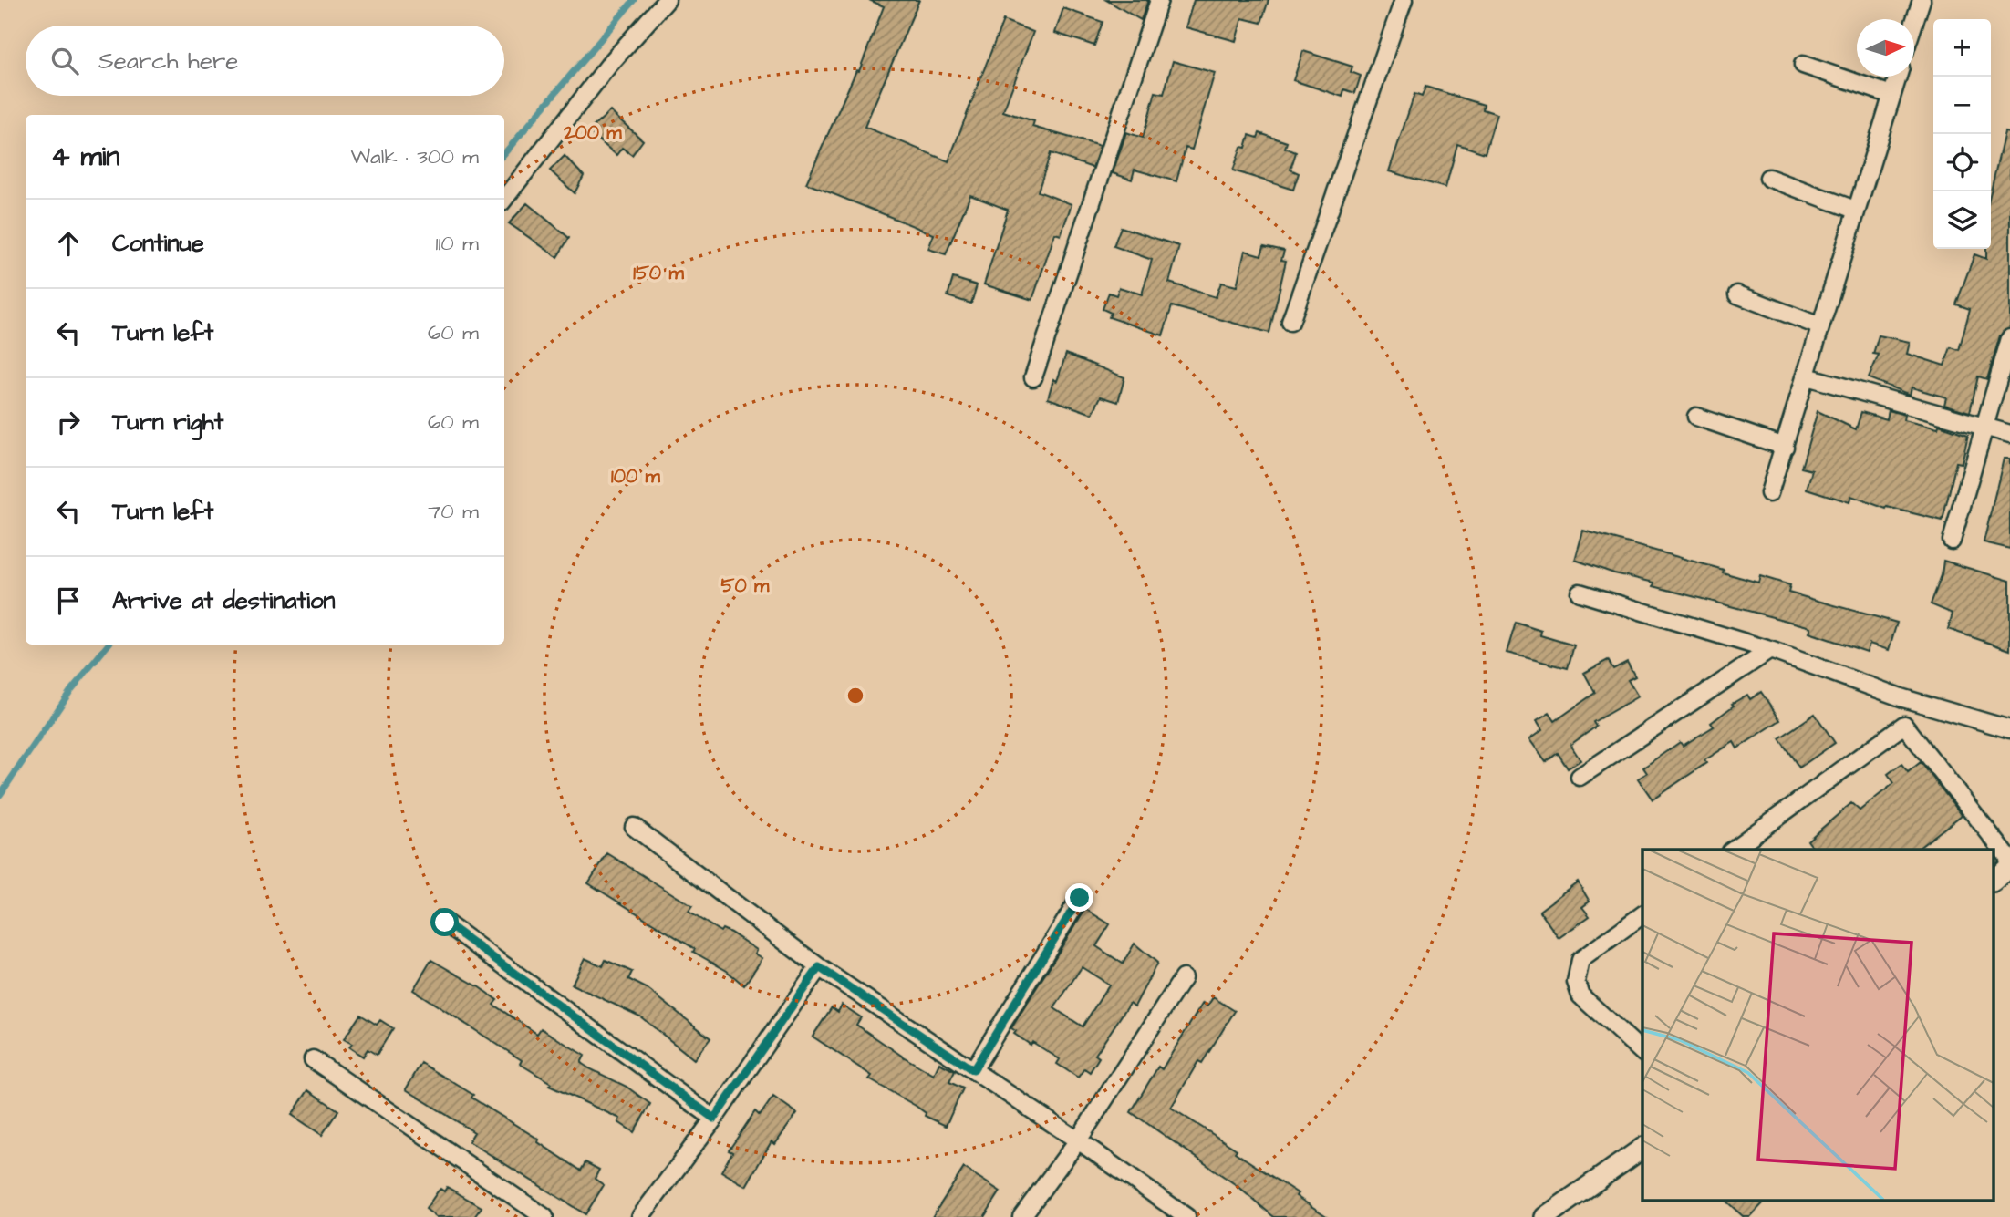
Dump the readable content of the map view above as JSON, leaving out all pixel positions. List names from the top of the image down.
{
  "north": "right",
  "page": {
    "map_buttons": ["+", "−"],
    "search": "Search here",
    "heading": ["4 min", "Walk · 300 m"],
    "list": [
      ["Continue", "110 m"],
      ["Turn left", "60 m"],
      ["Turn right", "60 m"],
      ["Turn left", "70 m"],
      "Arrive at destination"
    ]
  },
  "rings": [
    "200 m",
    "150 m",
    "100 m",
    "50 m"
  ]
}
